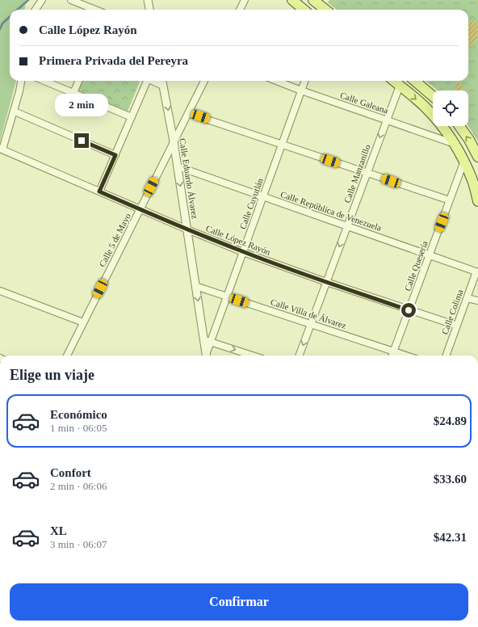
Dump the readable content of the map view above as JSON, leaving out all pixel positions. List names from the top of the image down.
{
  "streets": {
    "street": [
      "Calle Galeana",
      "Calle Manzanillo",
      "Calle Eduardo Álvarez",
      "Calle Cuyutlán",
      "Calle República de Venezuela",
      "Calle 5 de Mayo",
      "Calle López Rayón",
      "Calle Quesería",
      "Calle Colima",
      "Calle Villa de Álvarez"
    ]
  },
  "crossings": [
    ["Calle Galeana", "Calle Manzanillo"],
    ["Calle Galeana", "Calle Cuyutlán"],
    ["Calle Manzanillo", "Calle República de Venezuela"],
    ["Calle Manzanillo", "Calle López Rayón"],
    ["Calle Manzanillo", "Calle Villa de Álvarez"],
    ["Calle Eduardo Álvarez", "Calle Cuyutlán"],
    ["Calle Eduardo Álvarez", "Calle República de Venezuela"],
    ["Calle Eduardo Álvarez", "Calle 5 de Mayo"],
    ["Calle Eduardo Álvarez", "Calle López Rayón"],
    ["Calle Eduardo Álvarez", "Calle Villa de Álvarez"],
    ["Calle Cuyutlán", "Calle República de Venezuela"],
    ["Calle Cuyutlán", "Calle López Rayón"],
    ["Calle Cuyutlán", "Calle Villa de Álvarez"],
    ["Calle República de Venezuela", "Calle Quesería"],
    ["Calle República de Venezuela", "Calle Colima"],
    ["Calle 5 de Mayo", "Calle López Rayón"],
    ["Calle López Rayón", "Calle Quesería"],
    ["Calle López Rayón", "Calle Colima"],
    ["Calle Quesería", "Calle Villa de Álvarez"]
  ],
  "one_way": ["Calle Manzanillo", "Calle Eduardo Álvarez"],
  "page": {
    "banner": ["Calle López Rayón", "Primera Privada del Pereyra"],
    "bubble": "2 min",
    "heading": "Elige un viaje",
    "list": [
      {
        "name": "Económico",
        "note": "1 min · 06:05",
        "value": "$24.89"
      },
      {
        "name": "Confort",
        "note": "2 min · 06:06",
        "value": "$33.60"
      },
      {
        "name": "XL",
        "note": "3 min · 06:07",
        "value": "$42.31"
      }
    ],
    "buttons": "Confirmar"
  }
}
